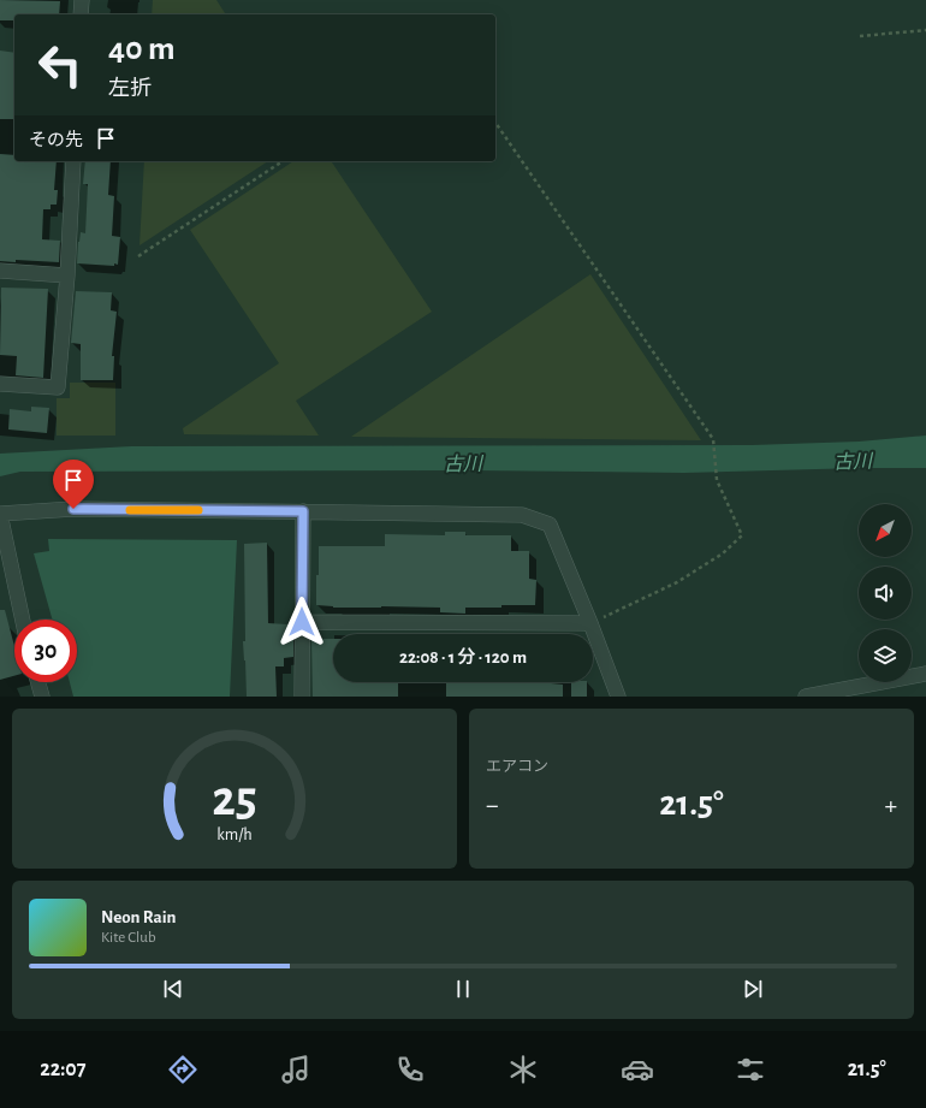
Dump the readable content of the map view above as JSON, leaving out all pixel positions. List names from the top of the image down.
{
  "water": ["古川"],
  "north": "bottom left",
  "page": {
    "turn": ["40 m", "左折"],
    "then": "その先",
    "limit": "30",
    "trip": "22:08 · 1 分 · 120 m",
    "tile": "エアコン",
    "heat": ["−", "21.5°", "+"],
    "song": ["Neon Rain", "Kite Club"],
    "tabs": ["22:07", "21.5°"],
    "gauge": ["25", "km/h"]
  }
}
